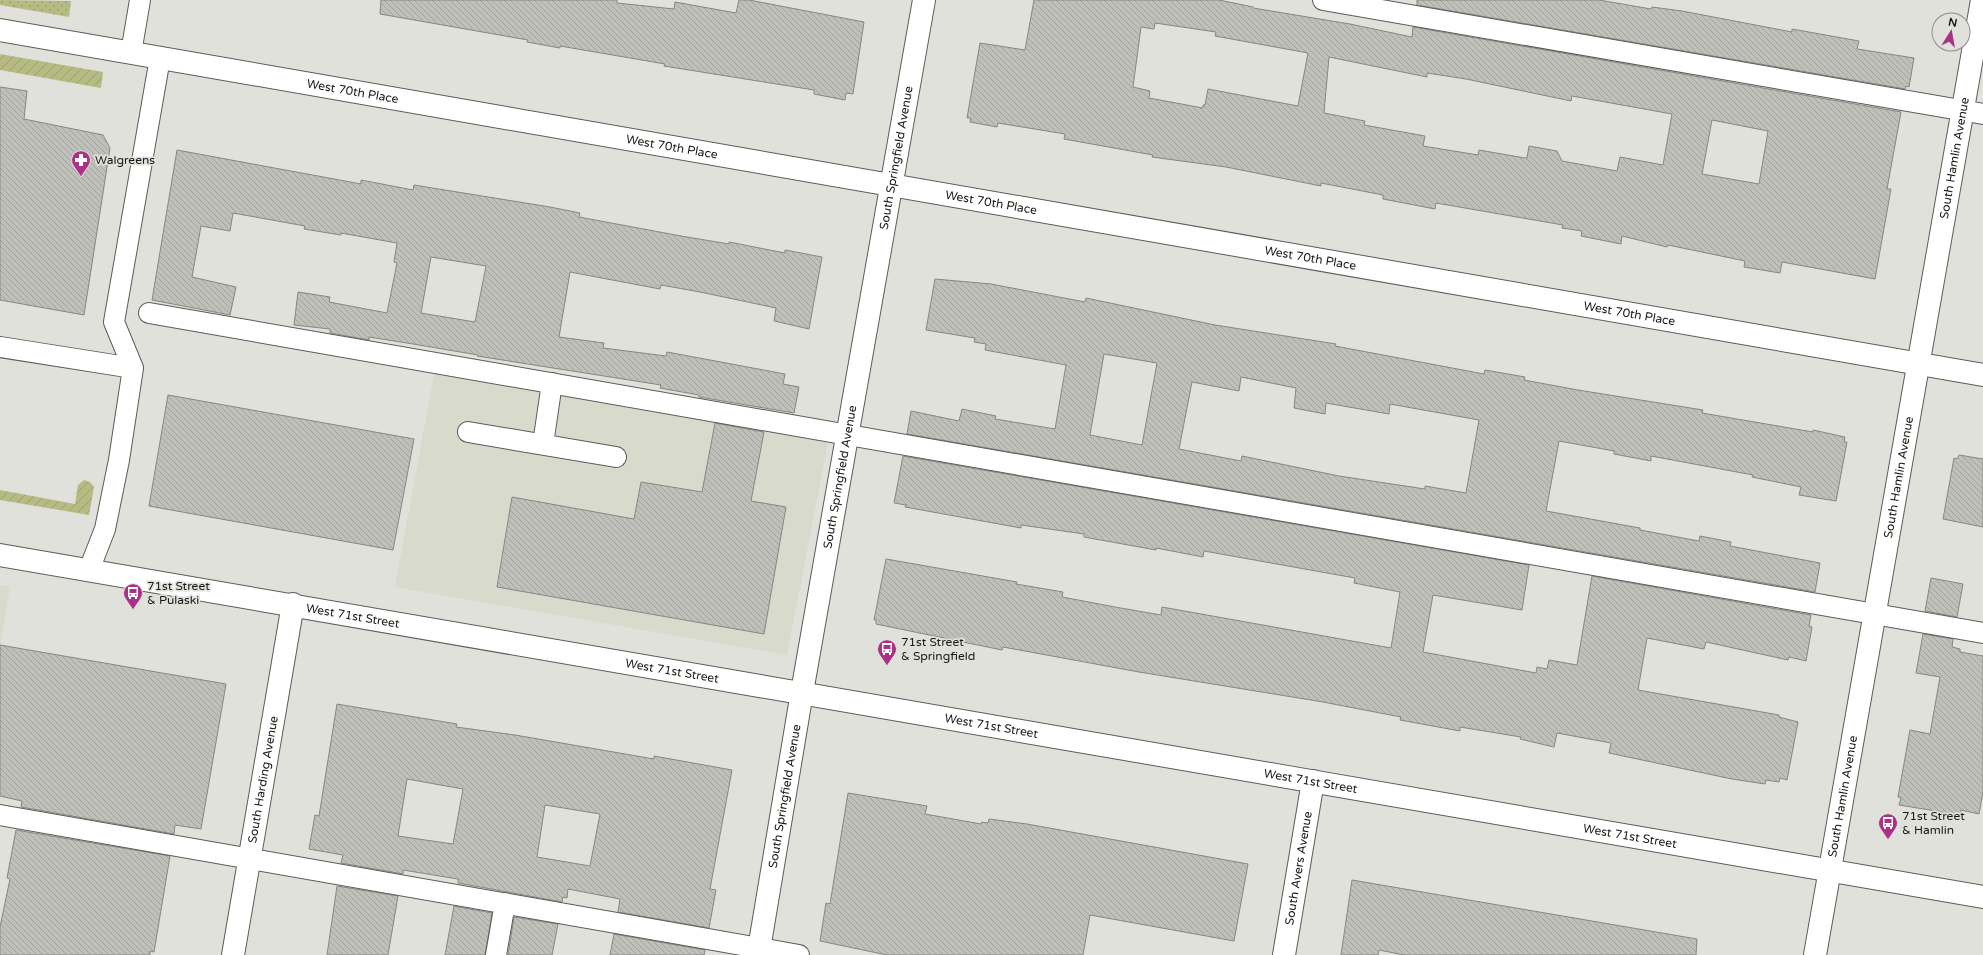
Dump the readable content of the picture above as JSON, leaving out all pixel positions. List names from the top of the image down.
{
  "streets": {
    "street": [
      "West 70th Place",
      "South Springfield Avenue",
      "South Hamlin Avenue",
      "West 71st Street",
      "South Harding Avenue",
      "South Avers Avenue"
    ]
  },
  "crossings": [
    ["West 70th Place", "South Springfield Avenue"],
    ["West 70th Place", "South Hamlin Avenue"],
    ["South Springfield Avenue", "West 71st Street"],
    ["South Hamlin Avenue", "West 71st Street"],
    ["West 71st Street", "South Harding Avenue"],
    ["West 71st Street", "South Avers Avenue"]
  ],
  "places": {
    "pharmacy": ["Walgreens"],
    "bus stop": ["71st Street & Pulaski", "71st Street & Springfield", "71st Street & Hamlin"]
  },
  "north": "top"
}
